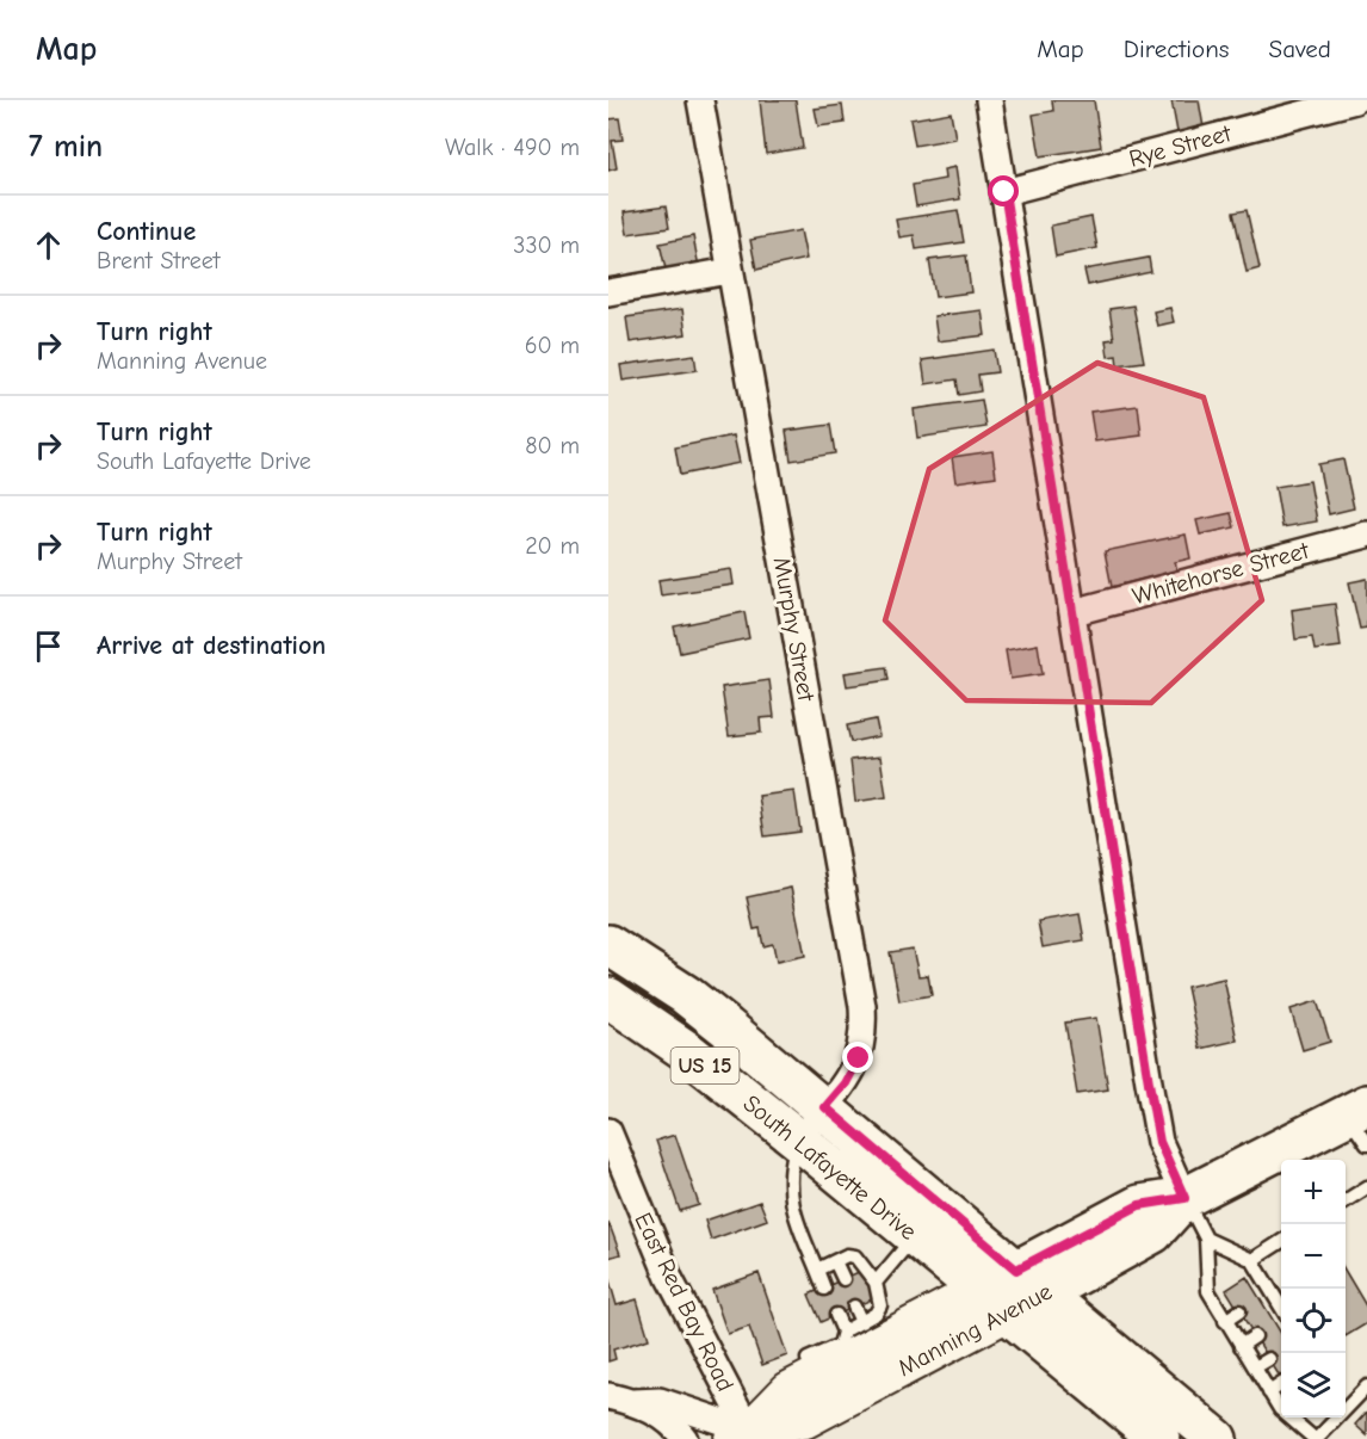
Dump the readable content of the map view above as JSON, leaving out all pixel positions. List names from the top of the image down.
{
  "streets": {
    "main road": ["US 15", "South Lafayette Drive", "Manning Avenue"],
    "street": [
      "Rye Street",
      "Whitehorse Street",
      "Murphy Street",
      "East Red Bay Road"
    ]
  },
  "crossings": [
    ["Murphy Street", "South Lafayette Drive"],
    ["US 15", "South Lafayette Drive"],
    ["US 15", "Manning Avenue"],
    ["South Lafayette Drive", "Manning Avenue"],
    ["East Red Bay Road", "Manning Avenue"]
  ],
  "page": {
    "header": "Map",
    "nav": ["Map", "Directions", "Saved"],
    "heading": ["7 min", "Walk · 490 m"],
    "list": [
      ["Continue", "Brent Street", "330 m"],
      ["Turn right", "Manning Avenue", "60 m"],
      ["Turn right", "South Lafayette Drive", "80 m"],
      ["Turn right", "Murphy Street", "20 m"],
      "Arrive at destination"
    ],
    "map_buttons": ["+", "−"]
  }
}
